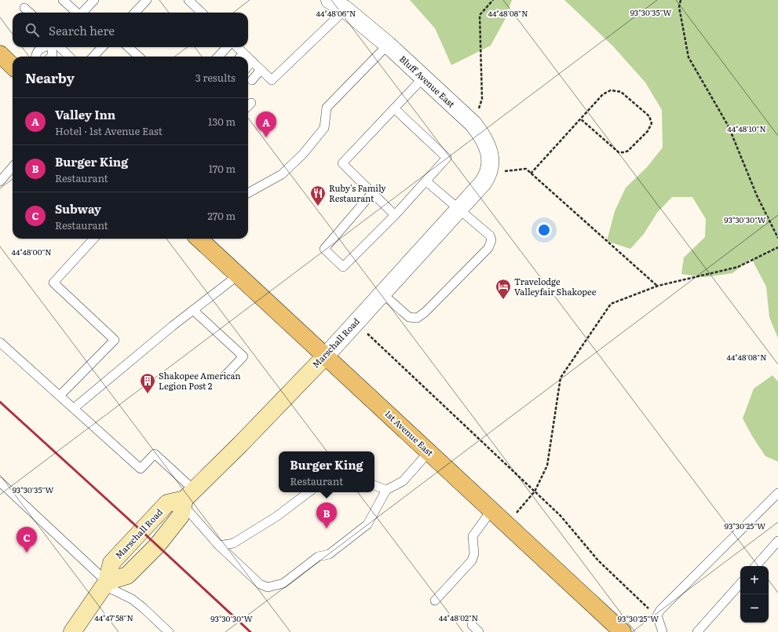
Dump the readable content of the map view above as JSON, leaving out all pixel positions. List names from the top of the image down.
{
  "streets": {
    "main road": ["Marschall Road", "1st Avenue East"],
    "street": ["Bluff Avenue East"]
  },
  "crossings": [
    ["Bluff Avenue East", "Marschall Road"],
    ["Marschall Road", "1st Avenue East"]
  ],
  "places": {
    "restaurant": ["Ruby's Family Restaurant"],
    "hotel": ["Travelodge Valleyfair Shakopee"],
    "building": ["Shakopee American Legion Post 2"]
  },
  "page": {
    "search": "Search here",
    "heading": ["Nearby", "3 results"],
    "list": [
      {
        "mark": "A",
        "name": "Valley Inn",
        "note": "Hotel · 1st Avenue East",
        "value": "130 m"
      },
      {
        "mark": "B",
        "name": "Burger King",
        "note": "Restaurant",
        "value": "170 m"
      },
      {
        "mark": "C",
        "name": "Subway",
        "note": "Restaurant",
        "value": "270 m"
      }
    ],
    "pins": ["A", "B", "C"],
    "popup": ["Burger King", "Restaurant"],
    "map_buttons": ["+", "−"]
  },
  "coordinates": [
    "93°30'35\"W",
    "44°48'06\"N",
    "44°48'08\"N",
    "44°48'10\"N",
    "93°30'30\"W",
    "44°48'00\"N",
    "93°30'25\"W",
    "44°47'58\"N",
    "44°48'02\"N"
  ]
}
